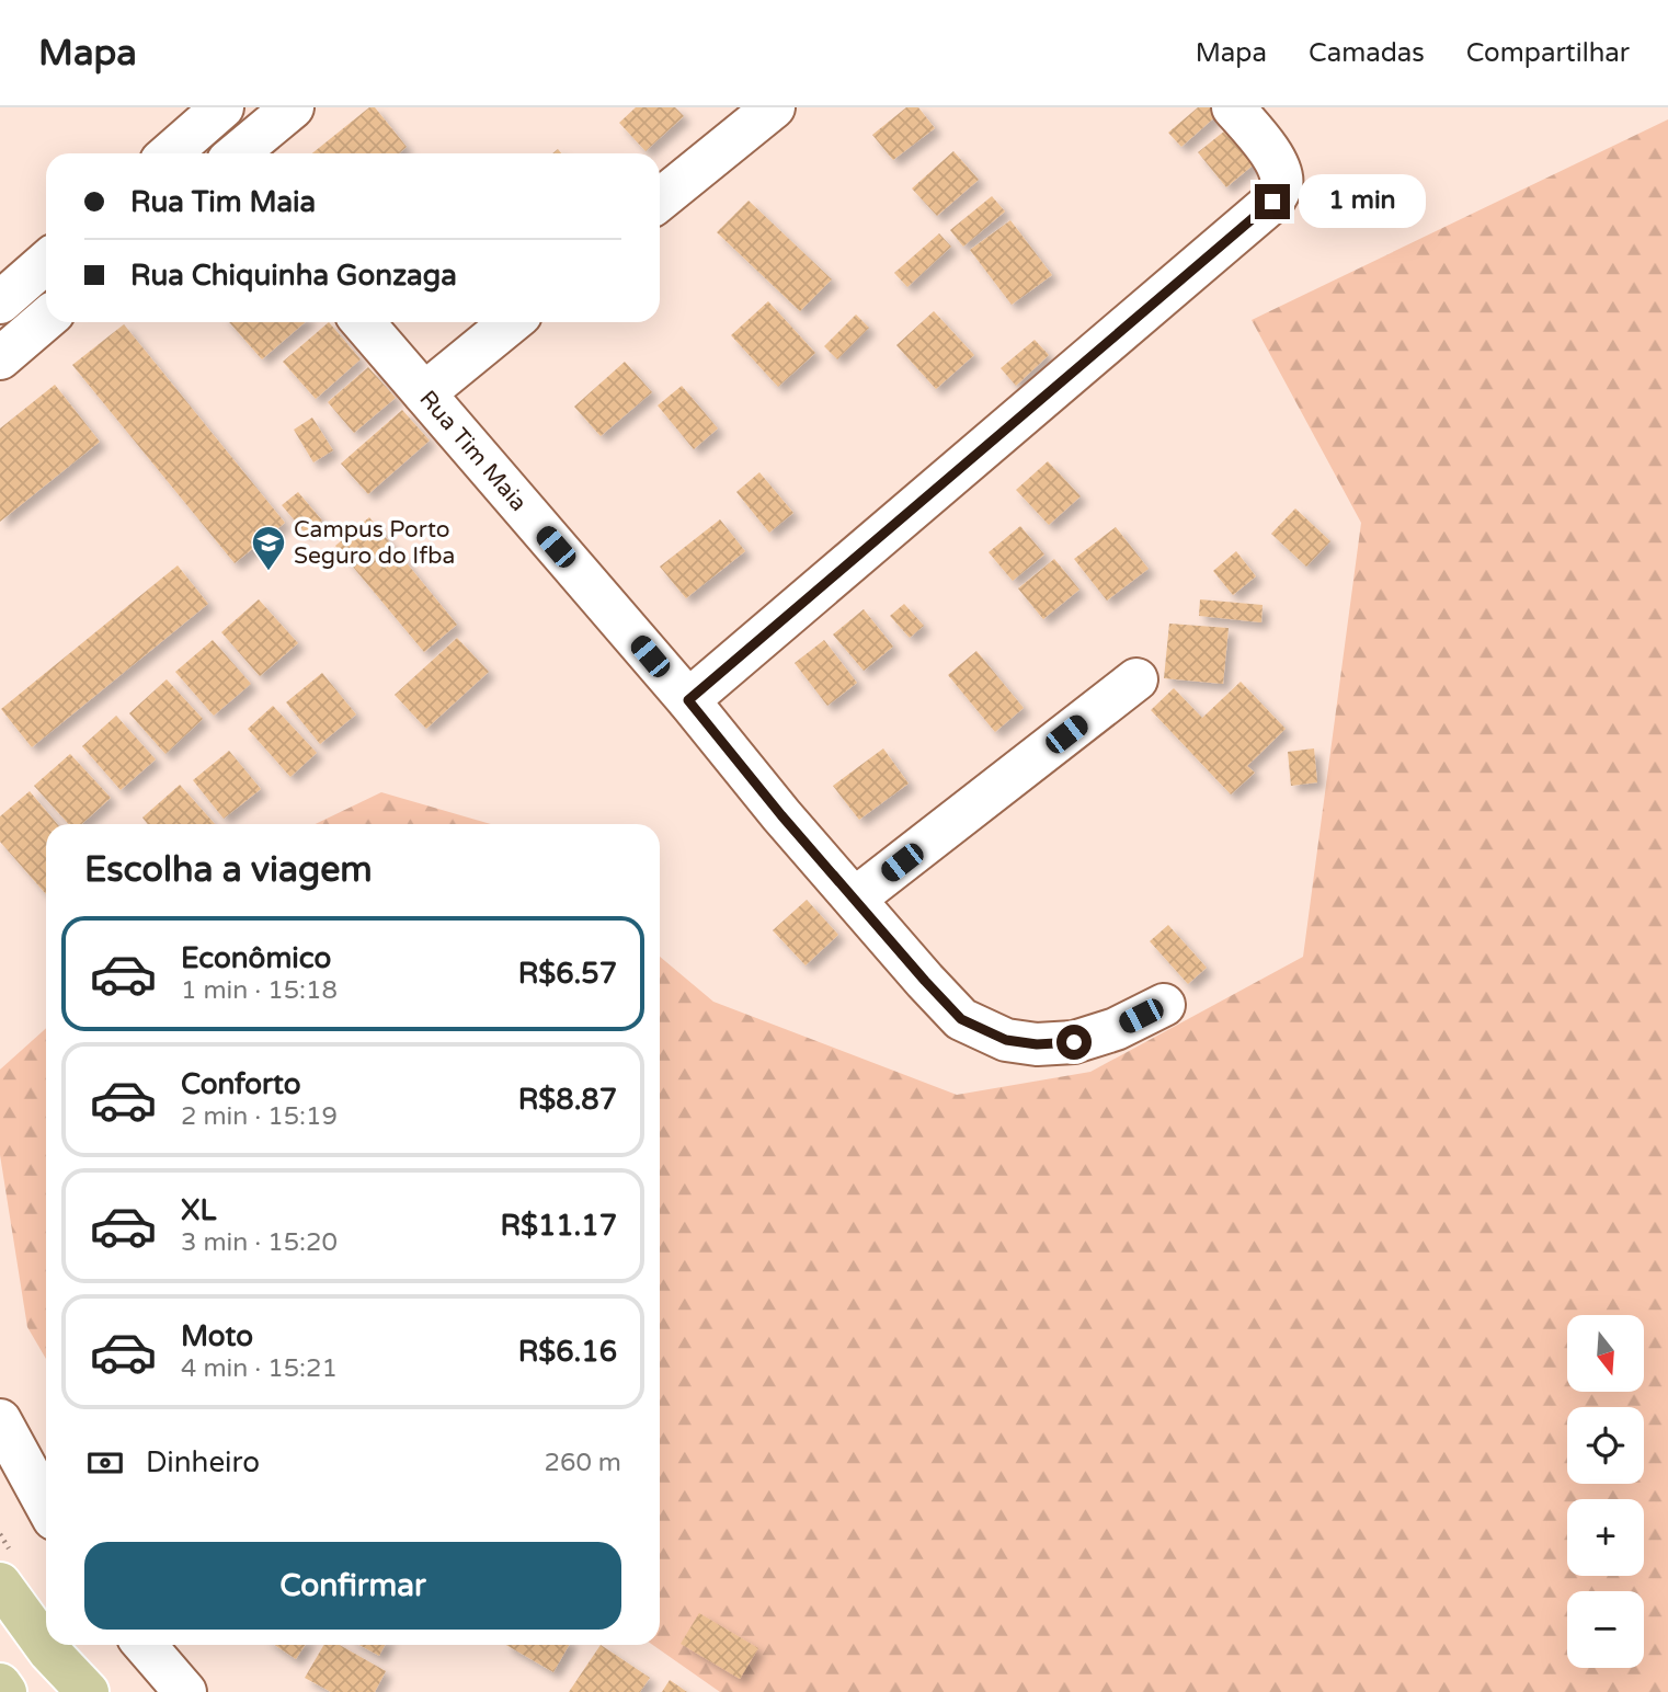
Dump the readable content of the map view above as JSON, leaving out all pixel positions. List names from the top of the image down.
{
  "streets": {
    "street": ["Rua Tim Maia"]
  },
  "places": {
    "school or university": ["Campus Porto Seguro do Ifba"]
  },
  "north": "bottom",
  "page": {
    "header": "Mapa",
    "nav": ["Mapa", "Camadas", "Compartilhar"],
    "banner": ["Rua Tim Maia", "Rua Chiquinha Gonzaga"],
    "bubble": "1 min",
    "heading": "Escolha a viagem",
    "list": [
      {
        "name": "Econômico",
        "note": "1 min · 15:18",
        "value": "R$6.57"
      },
      {
        "name": "Conforto",
        "note": "2 min · 15:19",
        "value": "R$8.87"
      },
      {
        "name": "XL",
        "note": "3 min · 15:20",
        "value": "R$11.17"
      },
      {
        "name": "Moto",
        "note": "4 min · 15:21",
        "value": "R$6.16"
      }
    ],
    "map_buttons": ["+", "−"],
    "pay": ["Dinheiro", "260 m"],
    "buttons": "Confirmar"
  }
}
